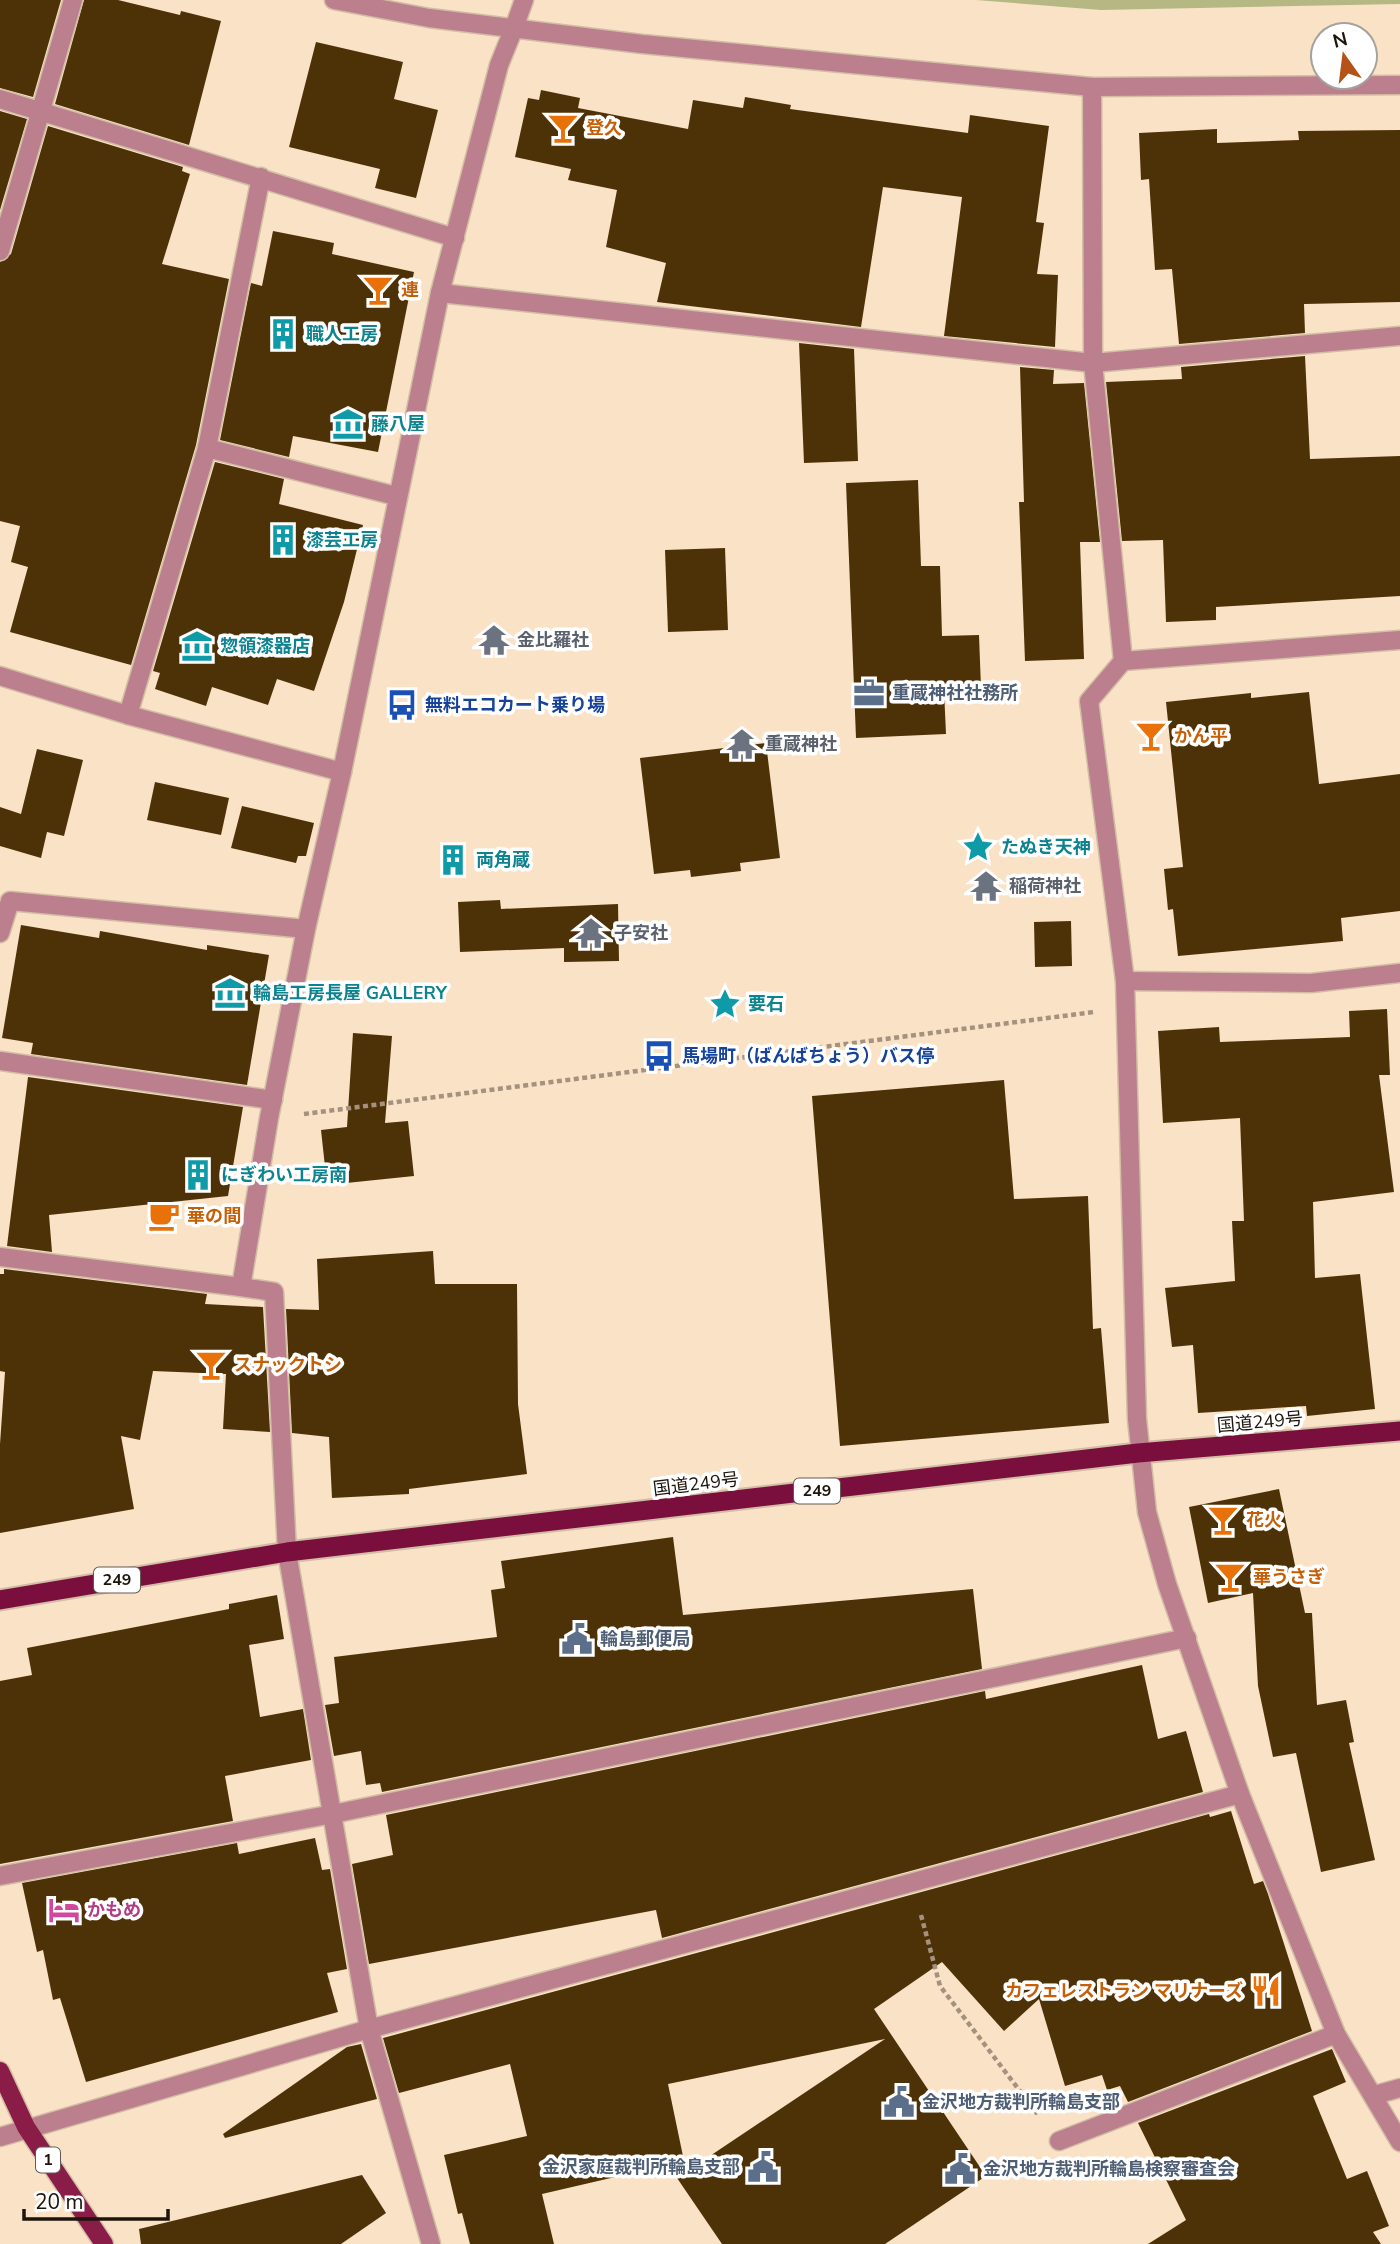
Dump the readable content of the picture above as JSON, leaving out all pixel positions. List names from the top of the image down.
{
  "streets": {
    "highway": ["国道249号", "249"],
    "main road": ["1"]
  },
  "places": {
    "bar": [
      "登久",
      "連",
      "かん平",
      "スナックトシ",
      "花火",
      "華うさぎ"
    ],
    "building": [
      "職人工房",
      "漆芸工房",
      "両角蔵",
      "にぎわい工房南"
    ],
    "museum": ["藤八屋", "惣領漆器店", "輪島工房長屋 GALLERY"],
    "temple": [
      "金比羅社",
      "重蔵神社",
      "稲荷神社",
      "子安社"
    ],
    "office": ["重蔵神社社務所"],
    "bus stop": ["無料エコカート乗り場", "馬場町（ばんばちょう）バス停"],
    "place": ["たぬき天神", "要石"],
    "cafe": ["華の間"],
    "public building": [
      "輪島郵便局",
      "金沢地方裁判所輪島支部",
      "金沢家庭裁判所輪島支部",
      "金沢地方裁判所輪島検察審査会"
    ],
    "hotel": ["かもめ"],
    "restaurant": ["カフェレストラン マリナーズ"]
  },
  "scale_bar": "20 m",
  "north": "top"
}
